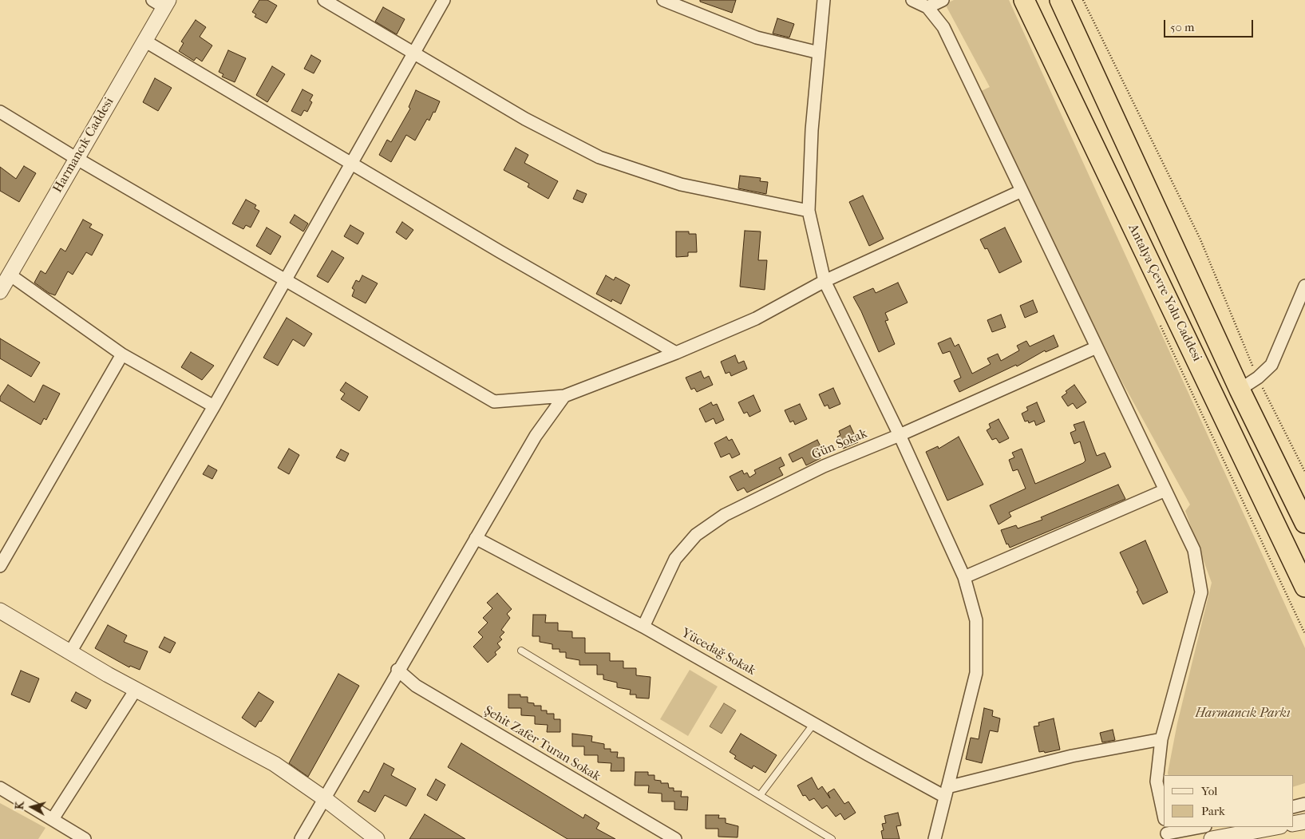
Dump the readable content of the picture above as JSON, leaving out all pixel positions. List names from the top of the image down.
{
  "streets": {
    "highway": ["Antalya Çevre Yolu Caddesi"],
    "street": [
      "Harmancık Caddesi",
      "Gün Sokak",
      "Yücedağ Sokak",
      "Şehit Zafer Turan Sokak"
    ]
  },
  "crossings": [
    ["Gün Sokak", "Yücedağ Sokak"]
  ],
  "parks": ["Harmancık Parkı"],
  "legend": ["Yol", "Park"],
  "scale_bar": "50 m",
  "north": "left"
}
